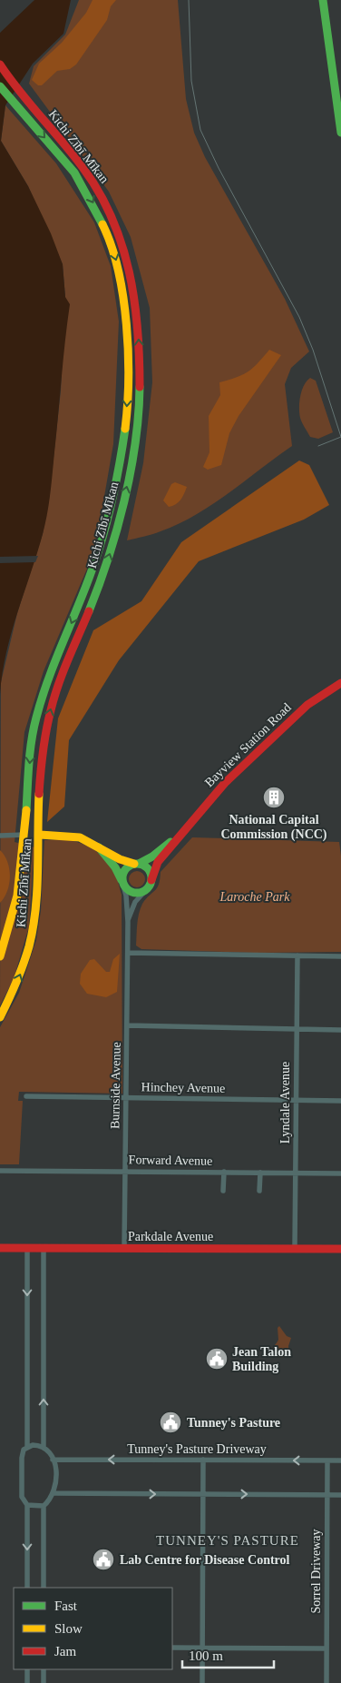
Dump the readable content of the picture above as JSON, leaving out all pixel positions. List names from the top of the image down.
{
  "streets": {
    "main road": ["Kichi Zībī Mīkan", "Bayview Station Road", "Parkdale Avenue"],
    "street": [
      "Burnside Avenue",
      "Hinchey Avenue",
      "Lyndale Avenue",
      "Forward Avenue",
      "Tunney's Pasture Driveway",
      "Sorrel Driveway"
    ]
  },
  "crossings": [
    ["Bayview Station Road", "Burnside Avenue"],
    ["Burnside Avenue", "Hinchey Avenue"],
    ["Burnside Avenue", "Forward Avenue"],
    ["Burnside Avenue", "Parkdale Avenue"],
    ["Hinchey Avenue", "Lyndale Avenue"],
    ["Lyndale Avenue", "Forward Avenue"],
    ["Lyndale Avenue", "Parkdale Avenue"],
    ["Tunney's Pasture Driveway", "Sorrel Driveway"]
  ],
  "districts": ["TUNNEY'S PASTURE"],
  "parks": ["Laroche Park"],
  "places": {
    "building": ["National Capital Commission (NCC)"],
    "public building": ["Jean Talon Building", "Tunney's Pasture", "Lab Centre for Disease Control"]
  },
  "legend": ["Fast", "Slow", "Jam"],
  "scale_bar": "100 m"
}
